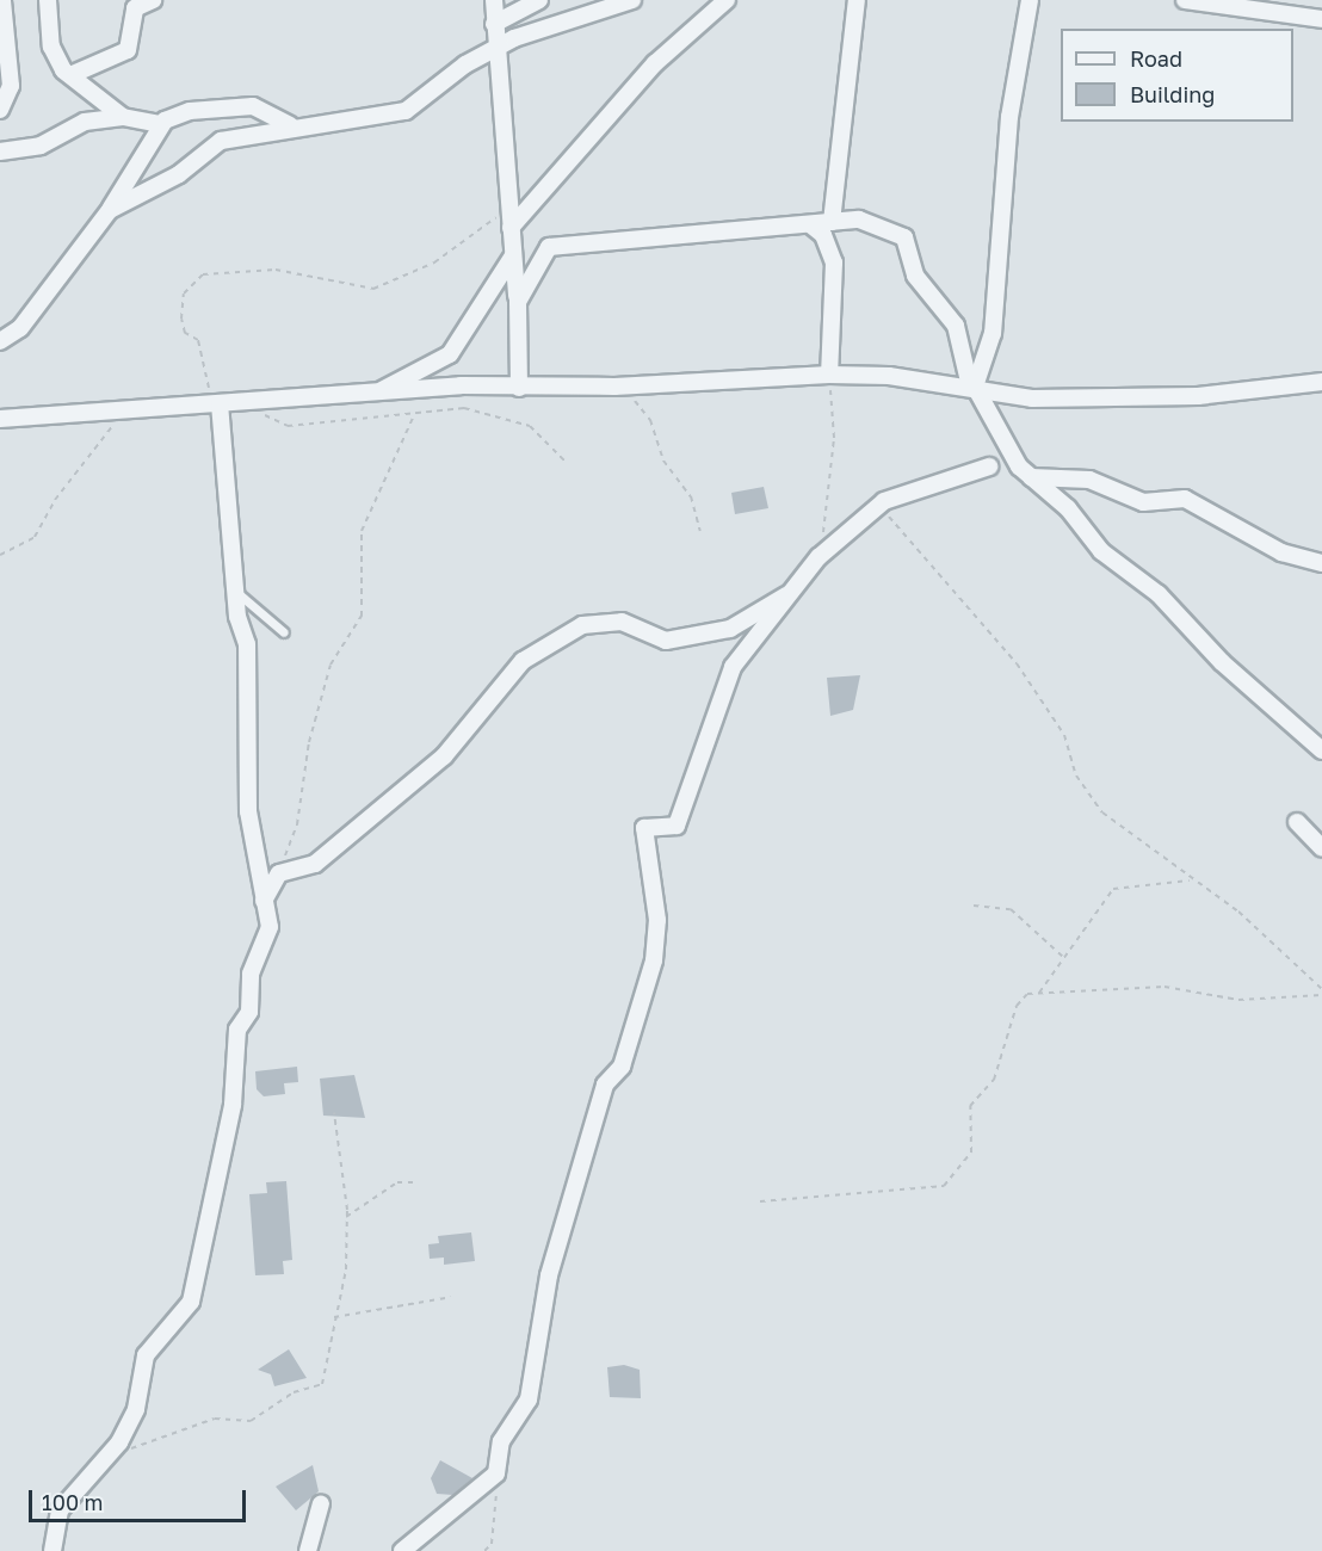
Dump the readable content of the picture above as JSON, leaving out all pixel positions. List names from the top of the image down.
{
  "legend": ["Road", "Building"],
  "scale_bar": "100 m"
}
